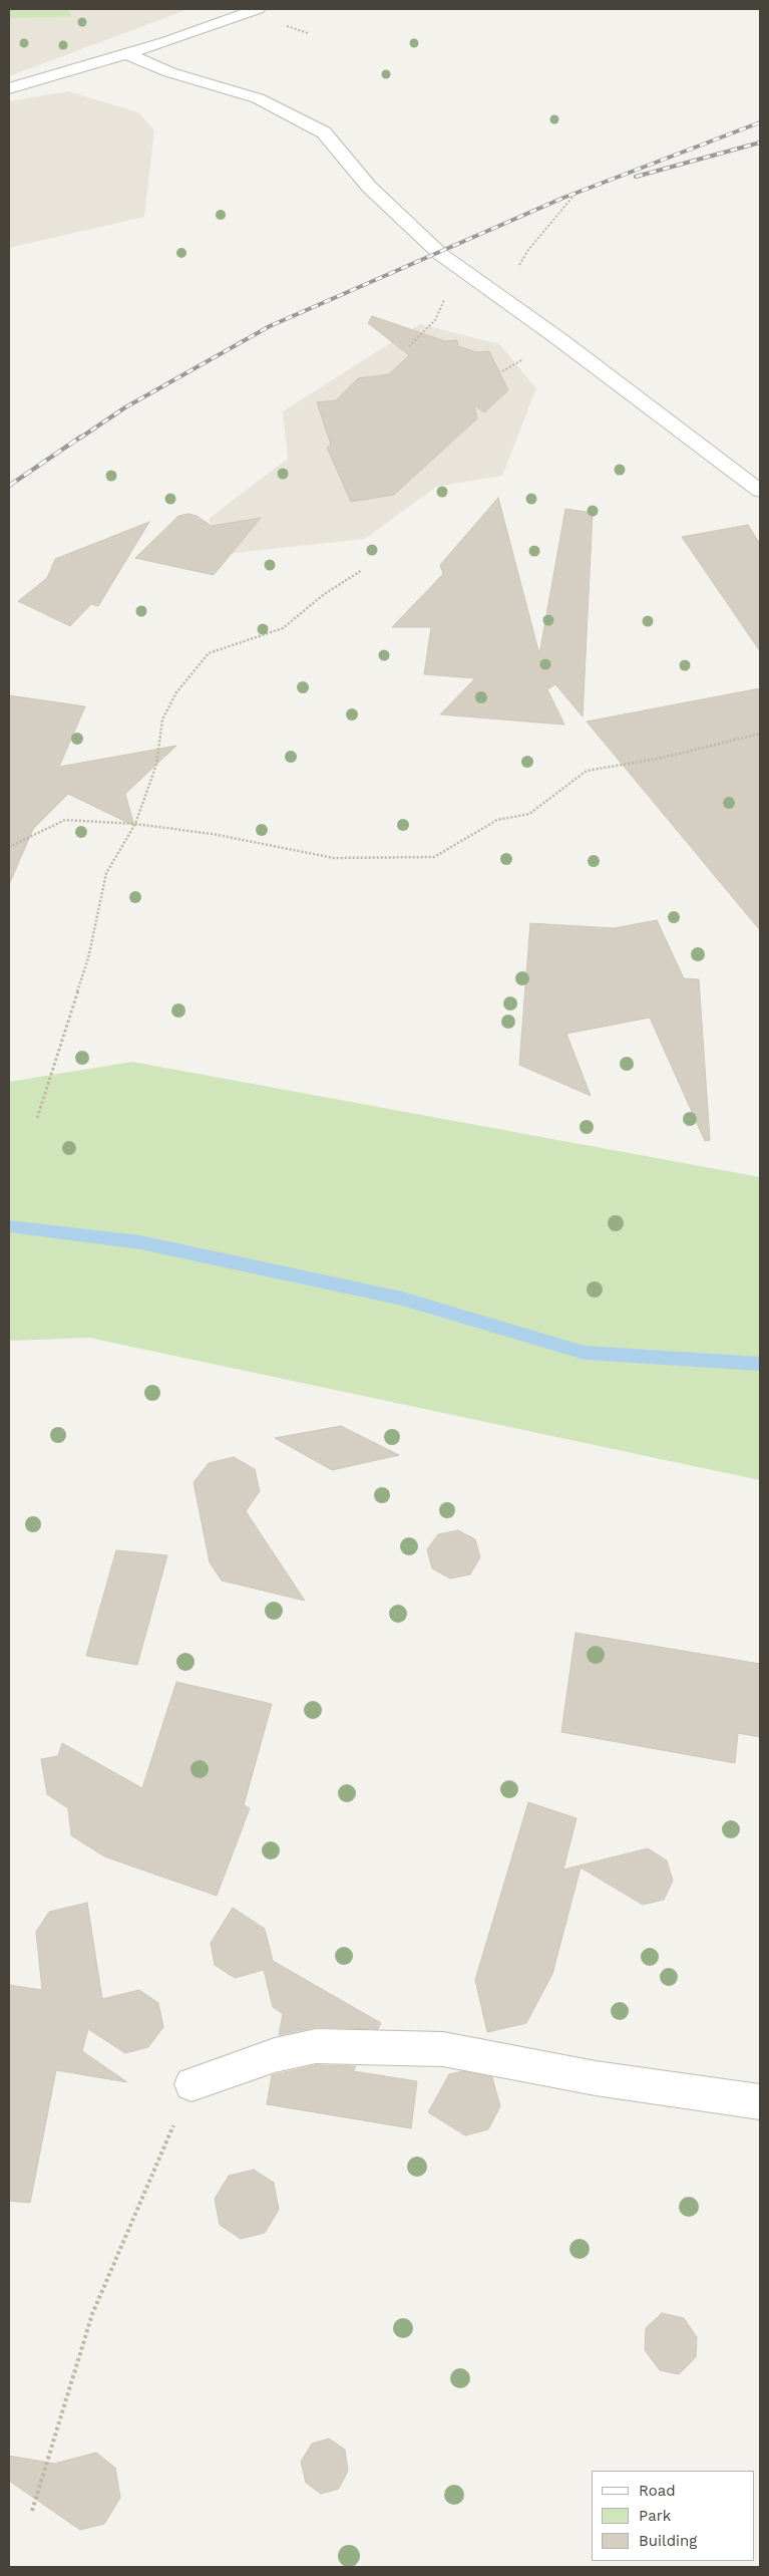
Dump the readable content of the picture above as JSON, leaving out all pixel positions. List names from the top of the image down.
{
  "legend": ["Road", "Park", "Building"]
}
